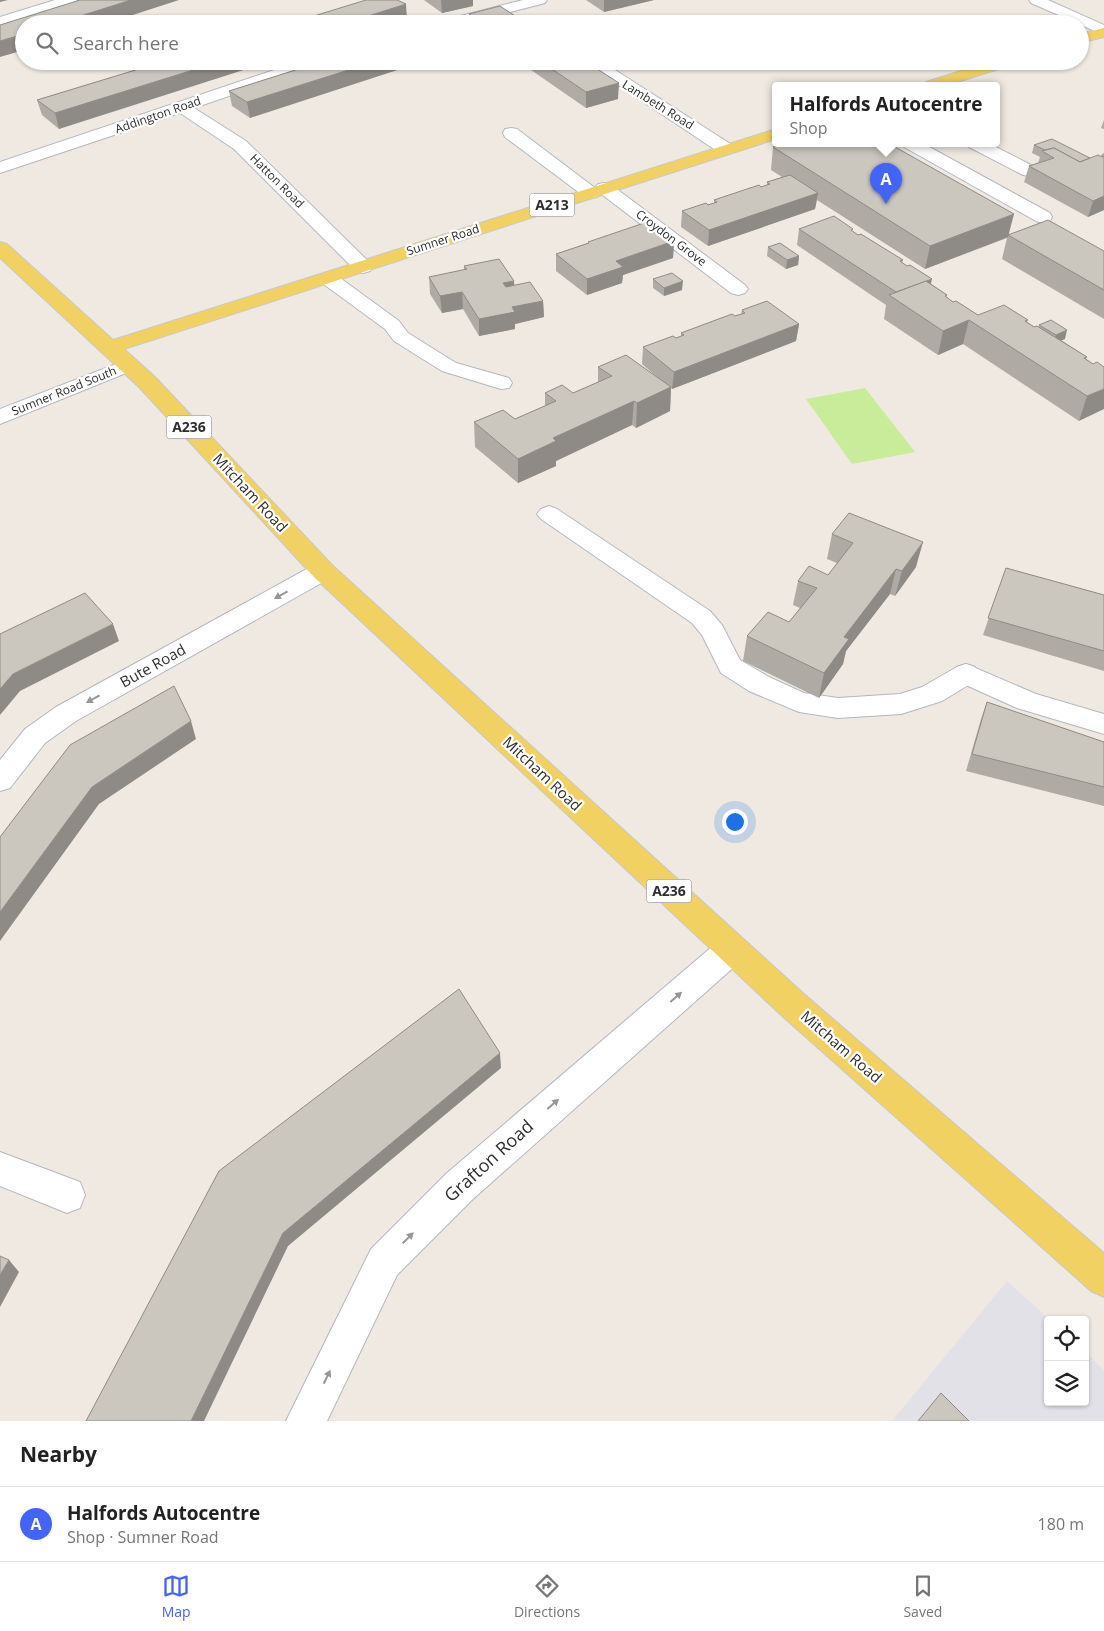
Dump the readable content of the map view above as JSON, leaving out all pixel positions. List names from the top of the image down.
{
  "streets": {
    "main road": [
      "A213",
      "Sumner Road",
      "A236",
      "Mitcham Road"
    ],
    "street": [
      "Lambeth Road",
      "Addington Road",
      "Hatton Road",
      "Croydon Grove",
      "Sumner Road South",
      "Bute Road",
      "Grafton Road"
    ]
  },
  "crossings": [
    ["Lambeth Road", "Sumner Road"],
    ["Addington Road", "Hatton Road"],
    ["Hatton Road", "Sumner Road"],
    ["Croydon Grove", "Sumner Road"],
    ["Sumner Road", "Sumner Road South"],
    ["Sumner Road", "Mitcham Road"],
    ["Sumner Road South", "Mitcham Road"],
    ["Mitcham Road", "Bute Road"],
    ["Mitcham Road", "Grafton Road"]
  ],
  "one_way": ["Bute Road", "Grafton Road"],
  "page": {
    "search": "Search here",
    "popup": ["Halfords Autocentre", "Shop"],
    "pins": "A",
    "heading": "Nearby",
    "list": [
      {
        "mark": "A",
        "name": "Halfords Autocentre",
        "note": "Shop · Sumner Road",
        "value": "180 m"
      }
    ],
    "nav": ["Map", "Directions", "Saved"]
  }
}
